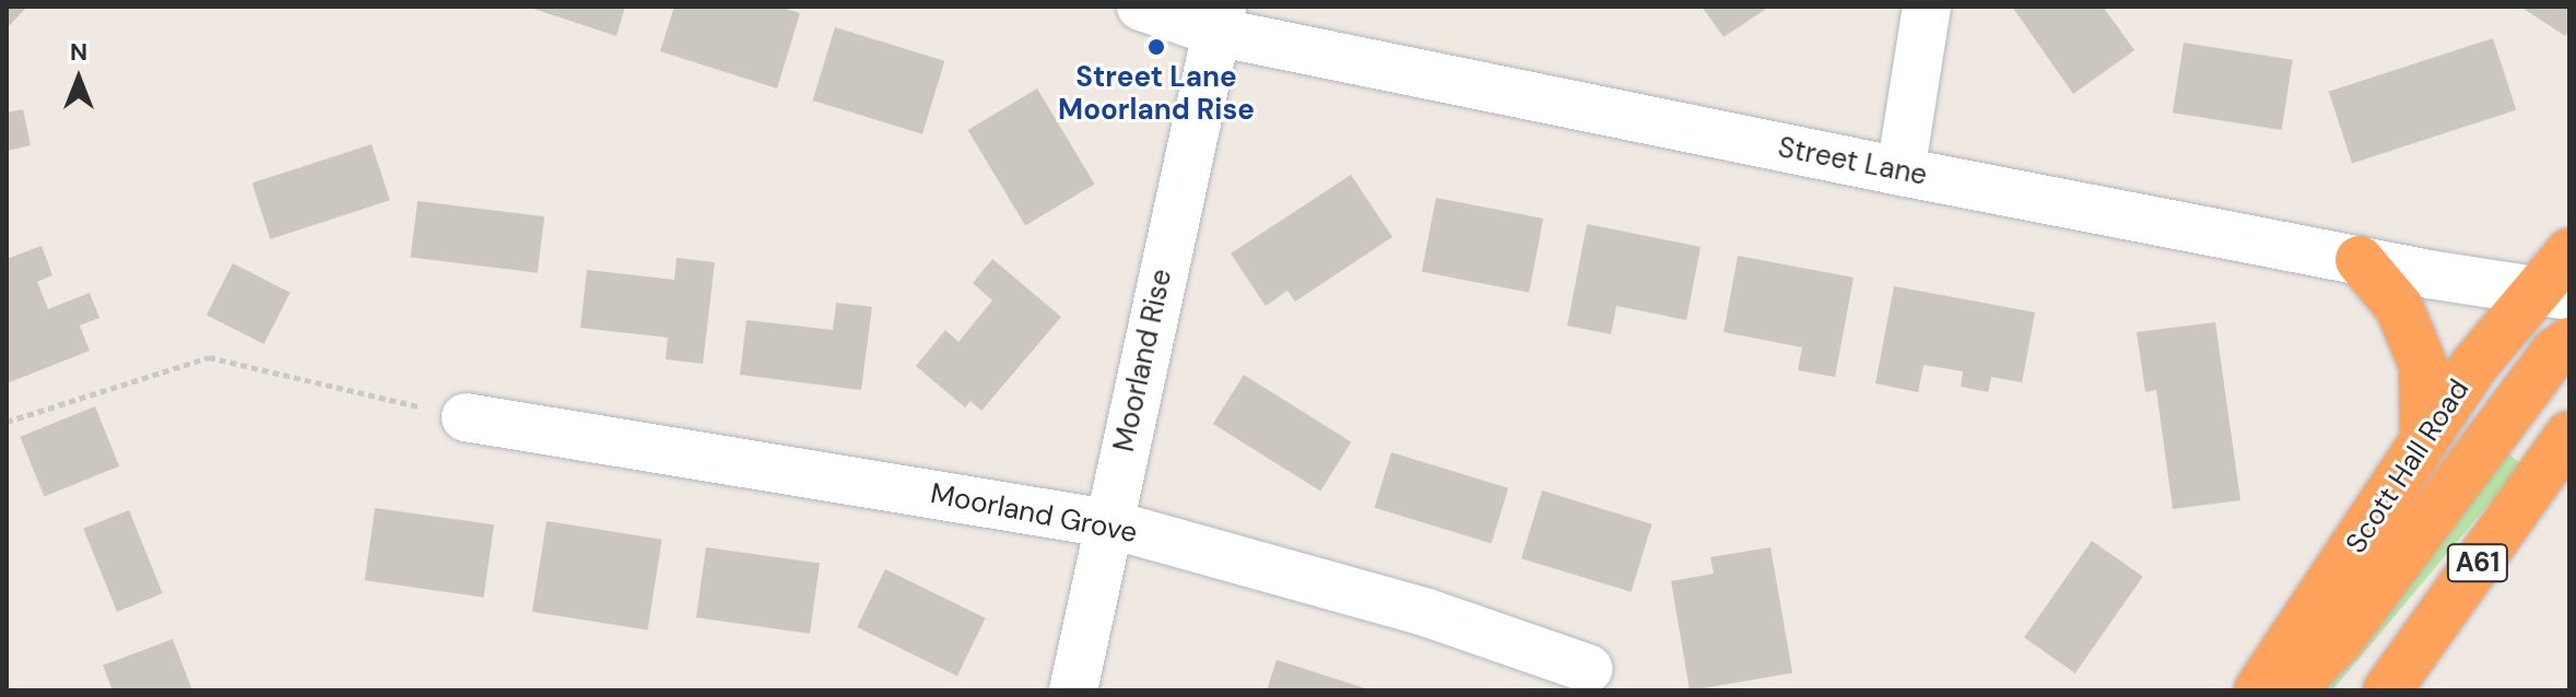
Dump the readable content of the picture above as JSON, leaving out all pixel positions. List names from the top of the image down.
{
  "streets": {
    "highway": ["Scott Hall Road", "A61"],
    "street": ["Street Lane", "Moorland Rise", "Moorland Grove"]
  },
  "crossings": [
    ["Street Lane", "Moorland Rise"],
    ["Street Lane", "Scott Hall Road"],
    ["Moorland Rise", "Moorland Grove"]
  ],
  "places": ["Street Lane Moorland Rise"],
  "north": "top"
}
